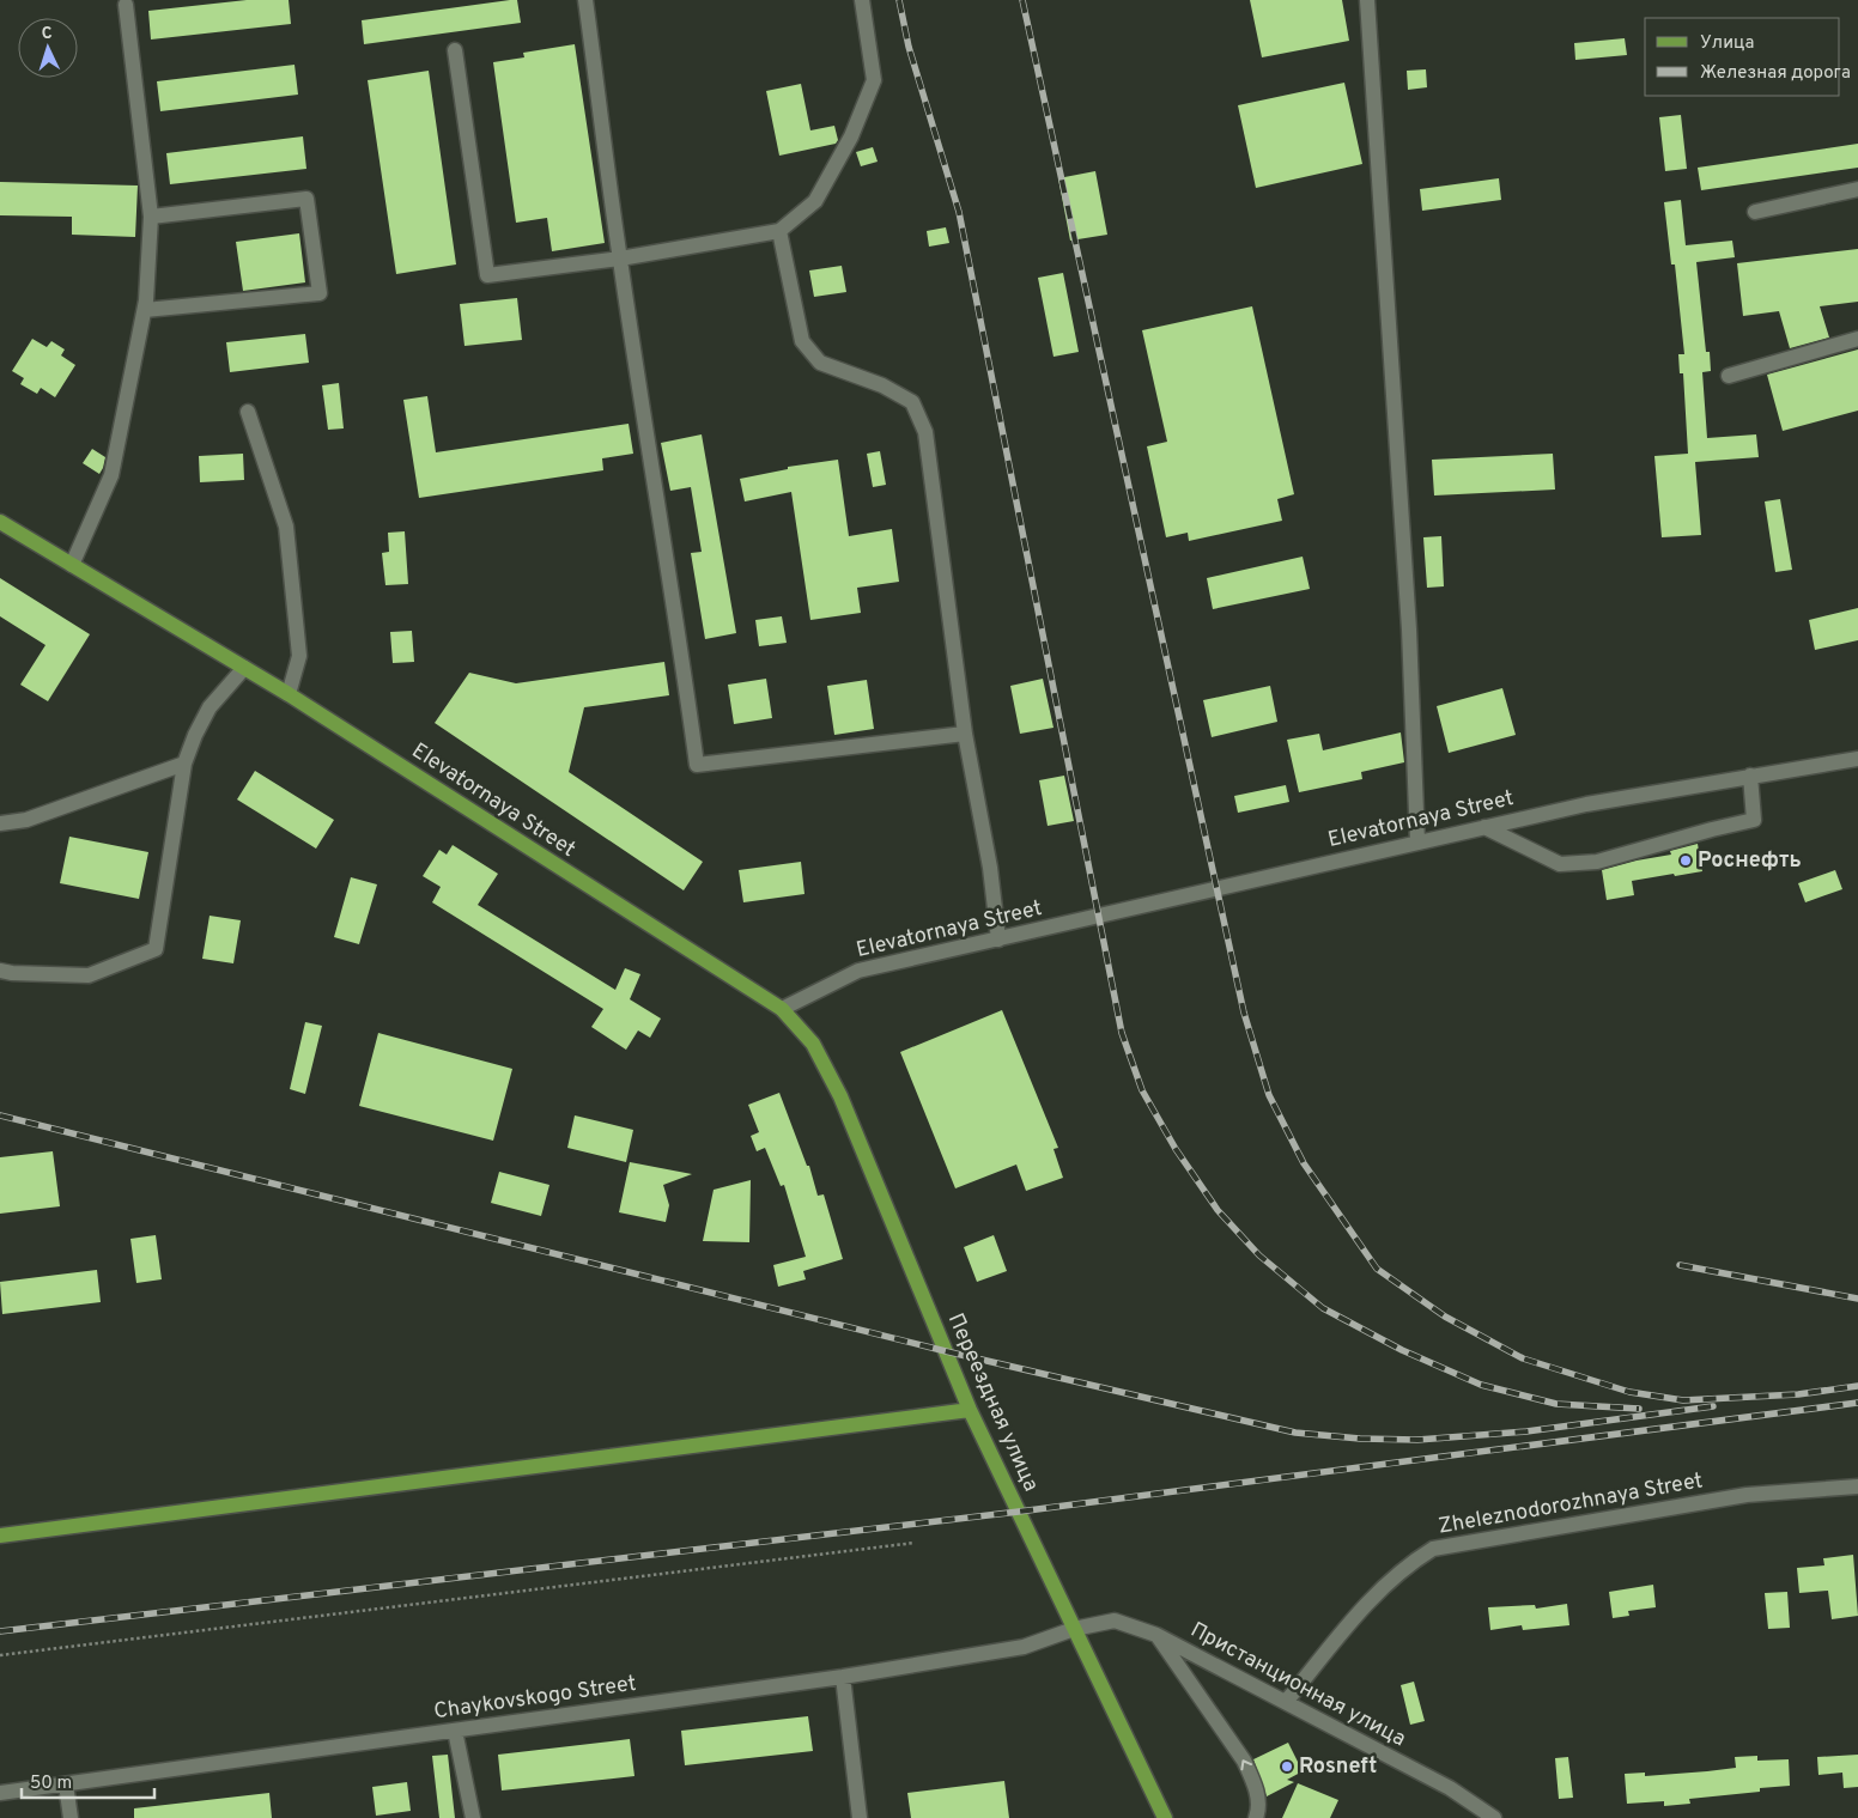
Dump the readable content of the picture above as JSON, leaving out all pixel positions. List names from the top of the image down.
{
  "streets": {
    "main road": ["Elevatornaya Street", "Переездная улица"],
    "street": ["Zheleznodorozhnaya Street", "Пристанционная улица", "Chaykovskogo Street"]
  },
  "crossings": [
    ["Elevatornaya Street", "Переездная улица"],
    ["Переездная улица", "Пристанционная улица"],
    ["Переездная улица", "Chaykovskogo Street"],
    ["Zheleznodorozhnaya Street", "Пристанционная улица"],
    ["Пристанционная улица", "Chaykovskogo Street"]
  ],
  "places": ["Роснефть", "Rosneft"],
  "legend": ["Улица", "Железная дорога"],
  "scale_bar": "50 m",
  "north": "top"
}
